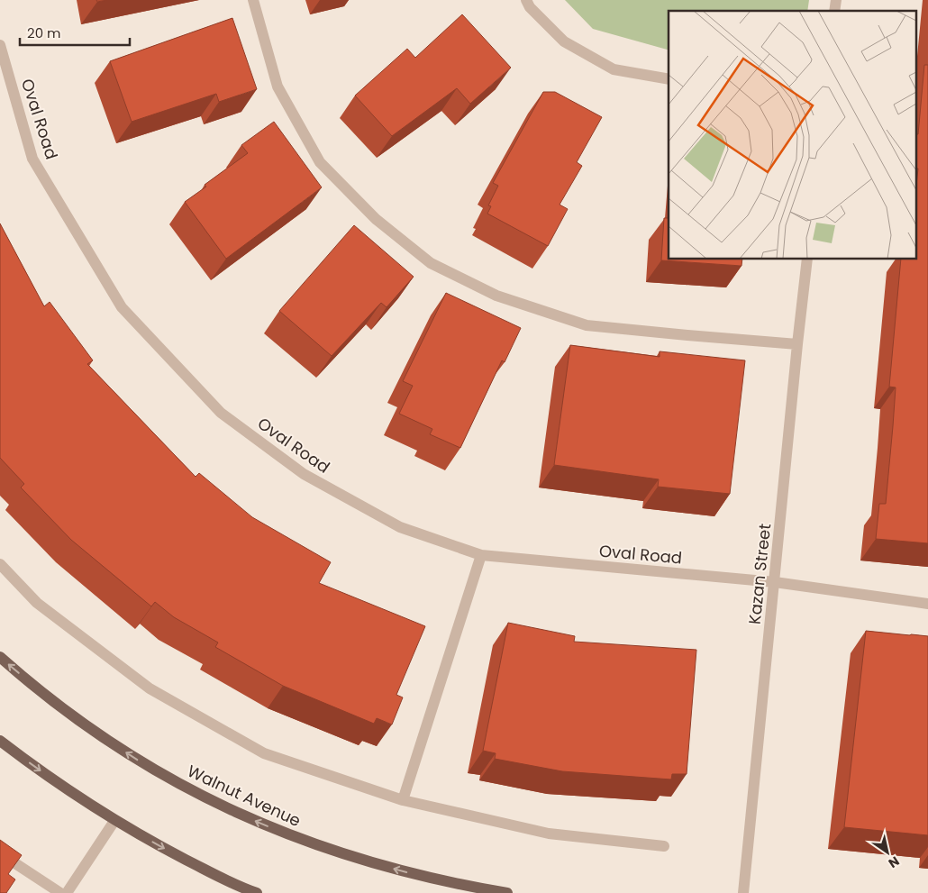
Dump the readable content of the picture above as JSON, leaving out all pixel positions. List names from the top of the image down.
{
  "streets": {
    "main road": ["Walnut Avenue"],
    "street": ["Oval Road", "Kazan Street"]
  },
  "crossings": [
    ["Oval Road", "Kazan Street"]
  ],
  "scale_bar": "20 m",
  "north": "bottom right"
}
